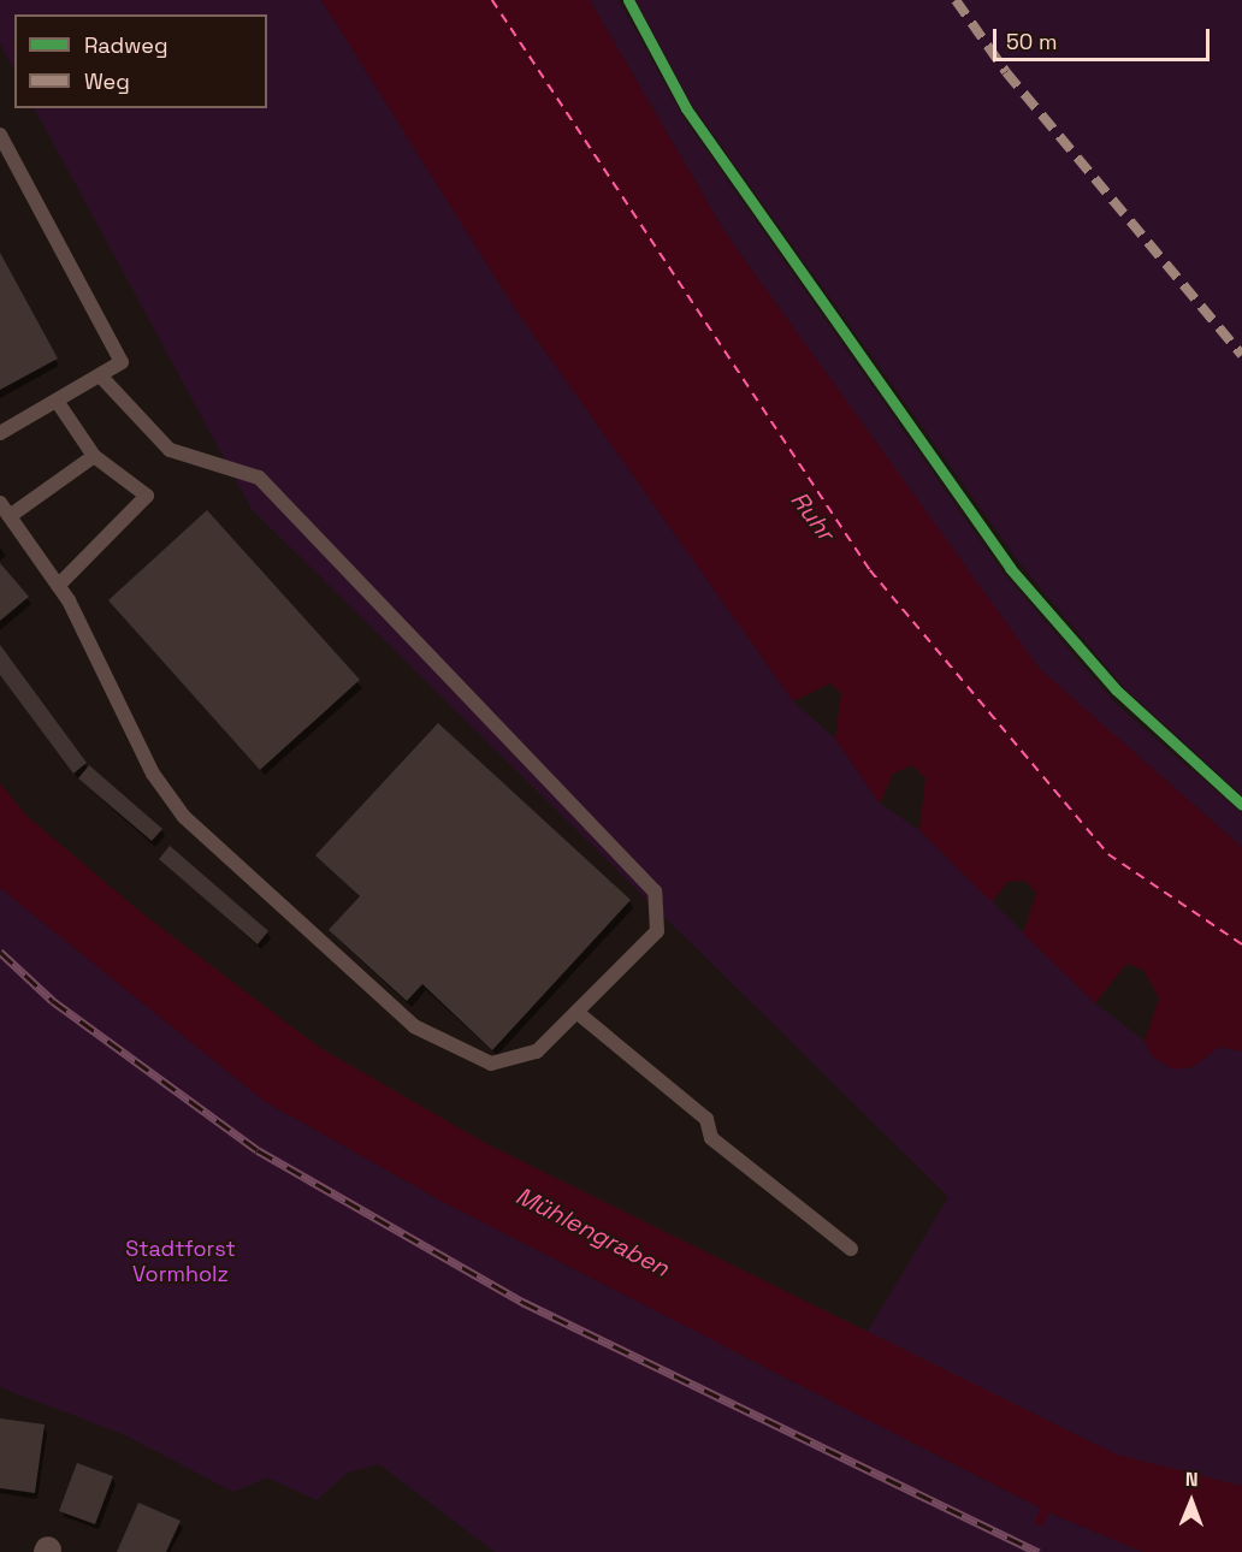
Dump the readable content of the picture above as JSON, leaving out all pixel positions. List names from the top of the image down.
{
  "water": ["Ruhr", "Mühlengraben"],
  "parks": ["Stadtforst Vormholz"],
  "legend": ["Radweg", "Weg"],
  "scale_bar": "50 m",
  "north": "top"
}
